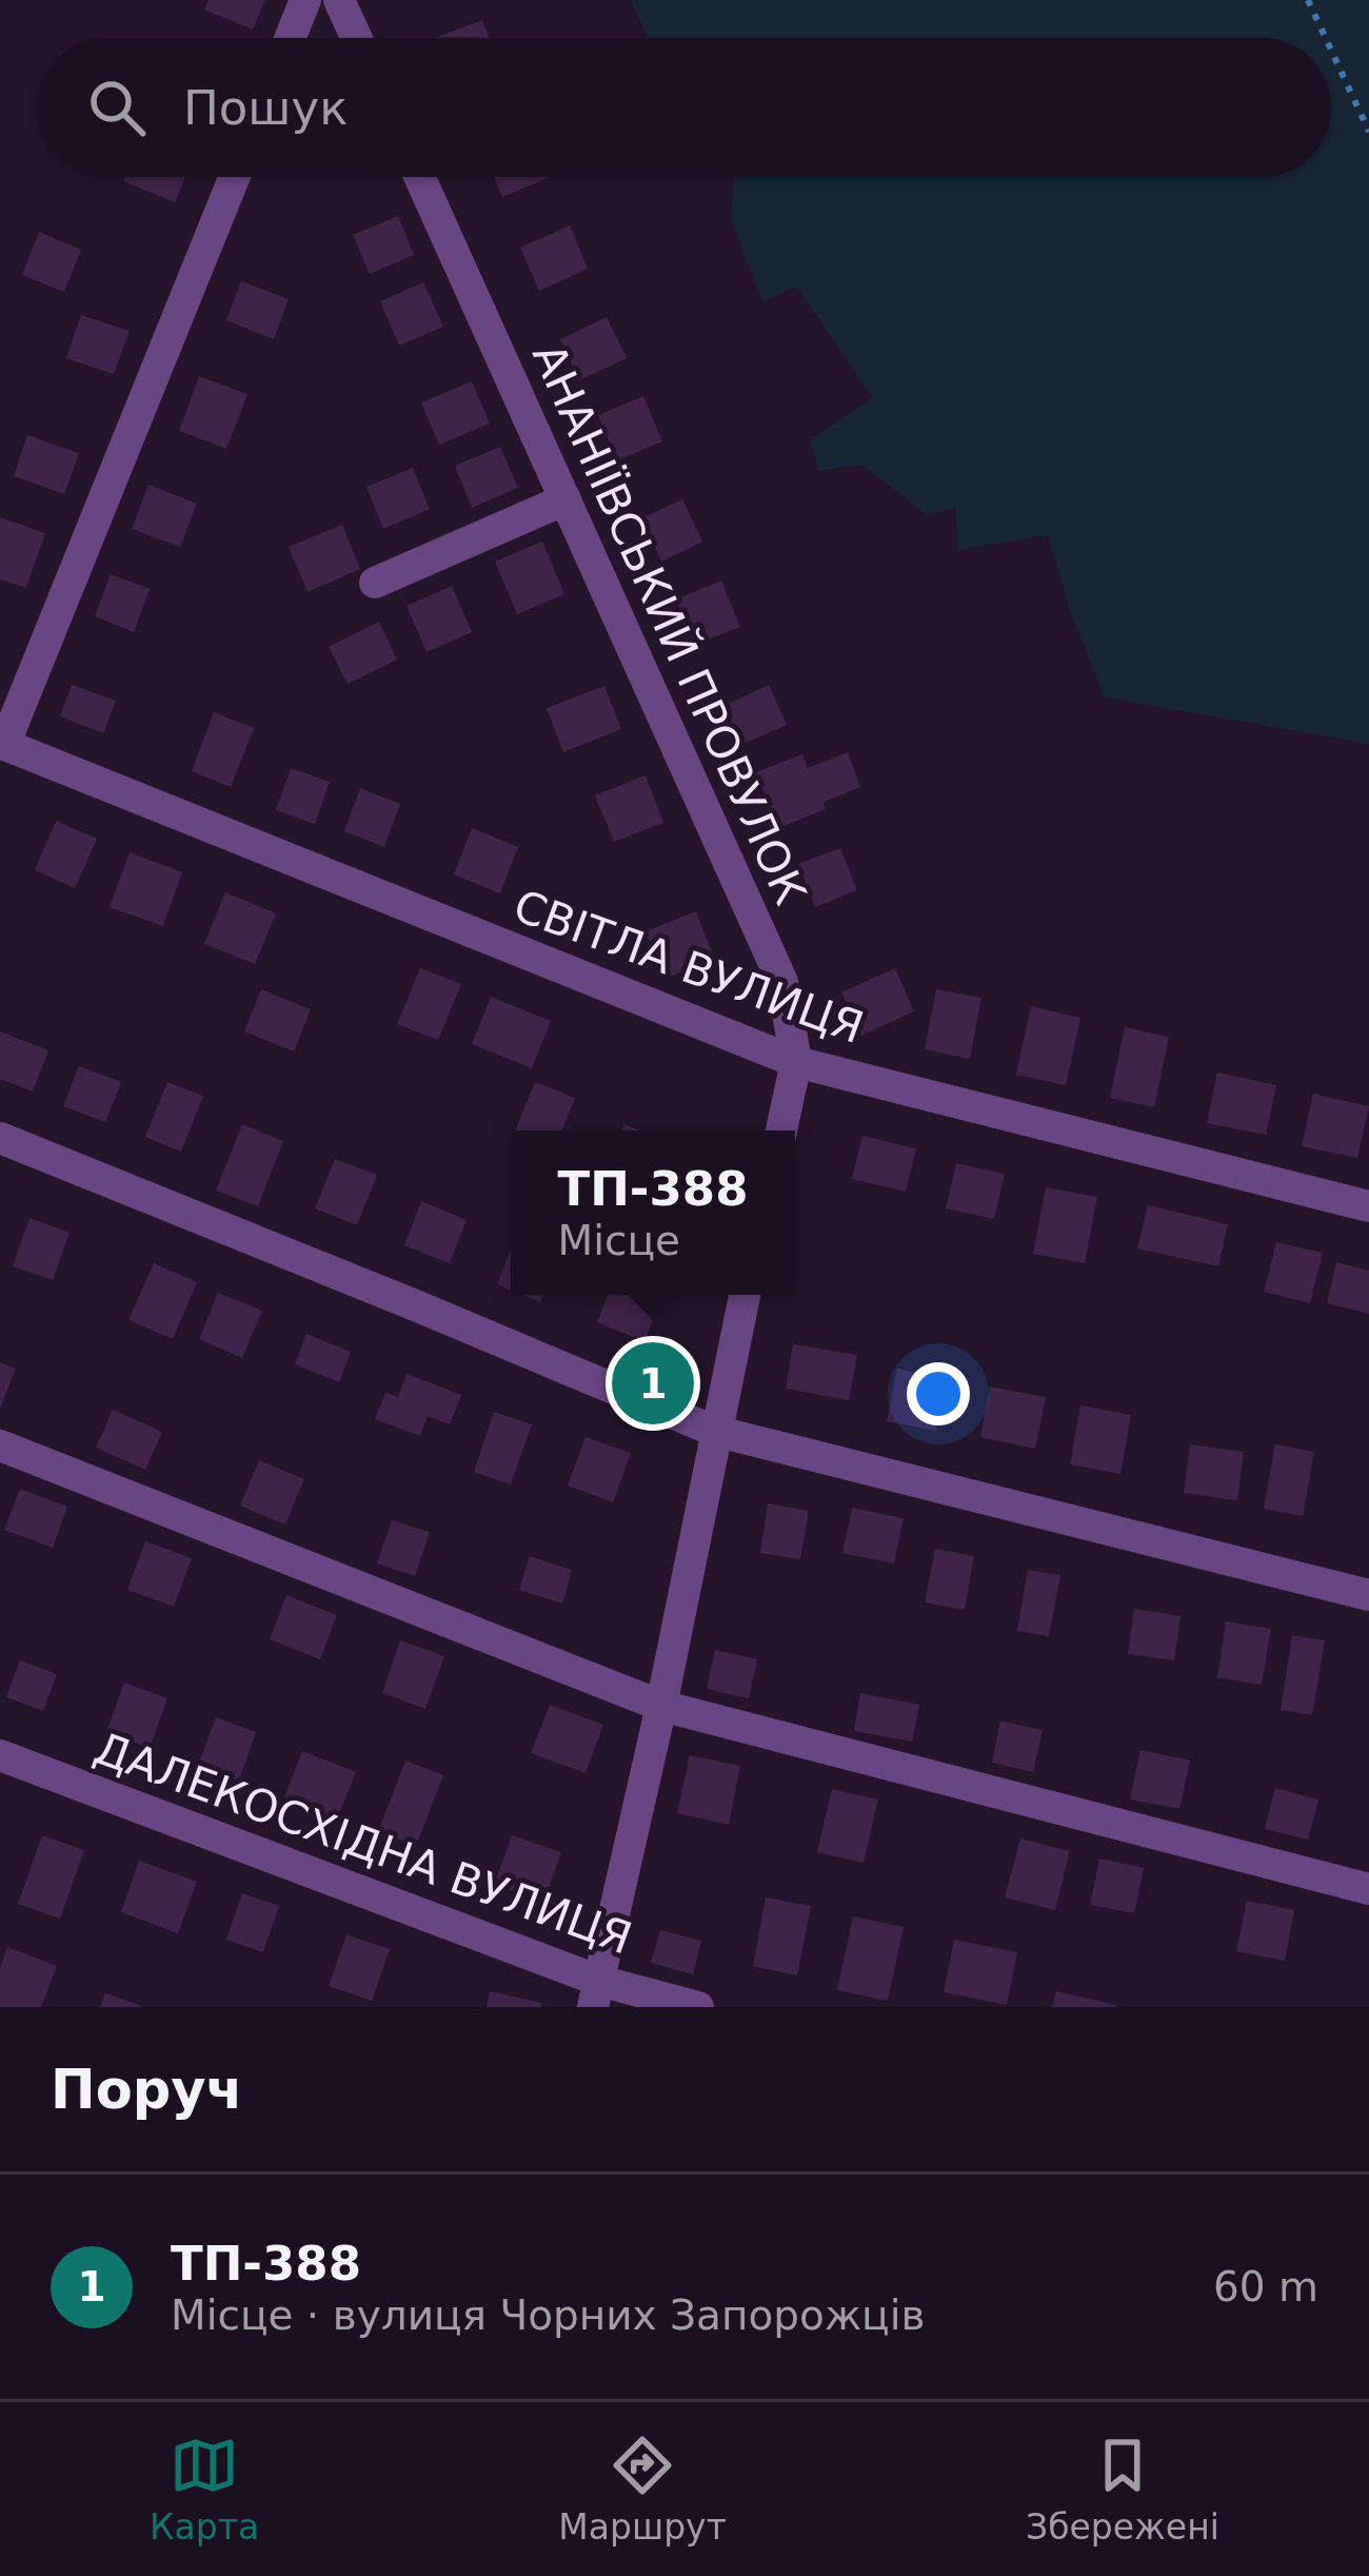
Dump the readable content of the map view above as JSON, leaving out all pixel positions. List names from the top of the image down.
{
  "streets": {
    "street": ["АНАНІЇВСЬКИЙ ПРОВУЛОК", "СВІТЛА ВУЛИЦЯ", "ДАЛЕКОСХІДНА ВУЛИЦЯ"]
  },
  "crossings": [
    ["АНАНІЇВСЬКИЙ ПРОВУЛОК", "СВІТЛА ВУЛИЦЯ"]
  ],
  "page": {
    "search": "Пошук",
    "popup": ["ТП-388", "Місце"],
    "pins": "1",
    "heading": "Поруч",
    "list": [
      {
        "mark": "1",
        "name": "ТП-388",
        "note": "Місце · вулиця Чорних Запорожців",
        "value": "60 m"
      }
    ],
    "nav": ["Карта", "Маршрут", "Збережені"]
  }
}
